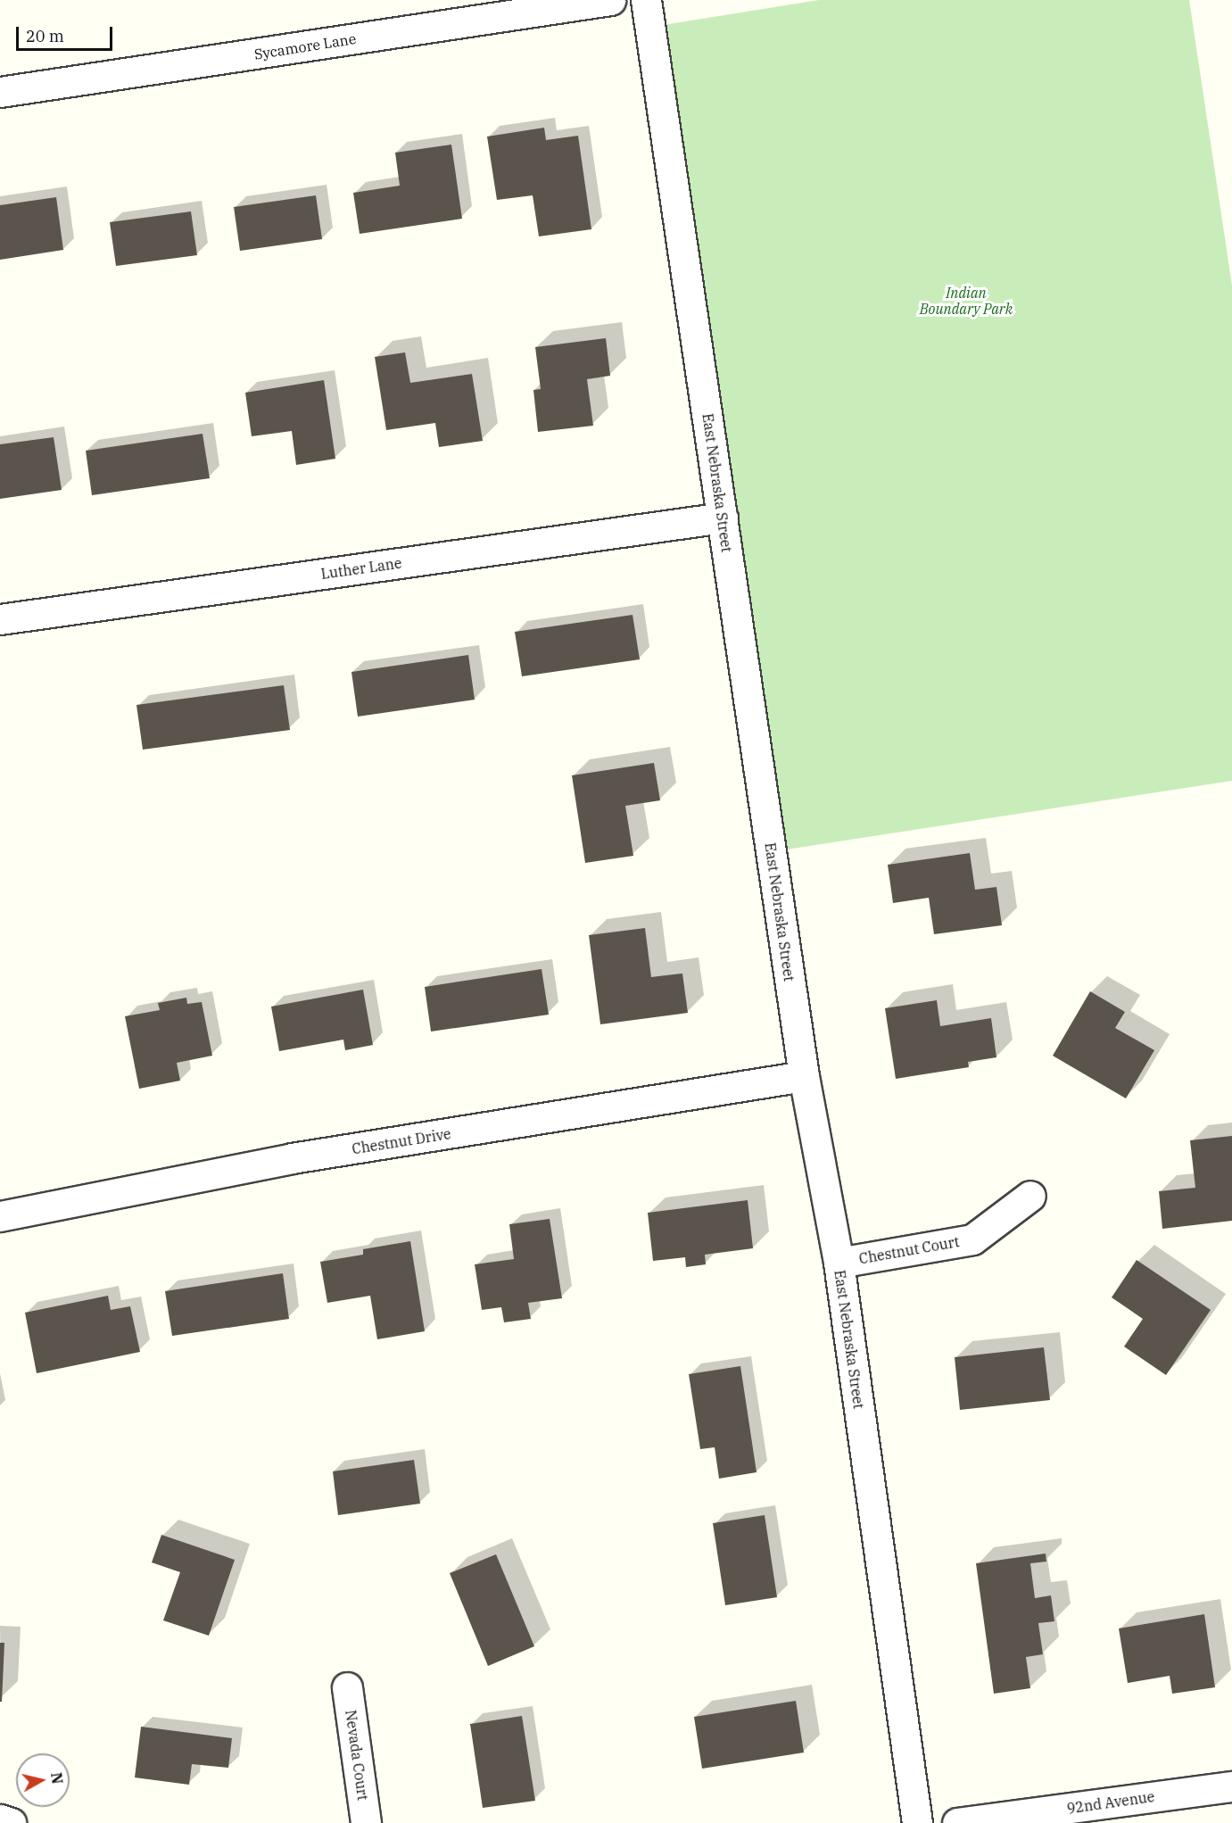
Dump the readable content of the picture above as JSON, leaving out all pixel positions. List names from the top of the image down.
{
  "streets": {
    "street": [
      "Sycamore Lane",
      "East Nebraska Street",
      "Luther Lane",
      "Chestnut Drive",
      "Chestnut Court",
      "Nevada Court",
      "92nd Avenue"
    ]
  },
  "crossings": [
    ["East Nebraska Street", "Luther Lane"],
    ["East Nebraska Street", "Chestnut Drive"],
    ["East Nebraska Street", "Chestnut Court"]
  ],
  "parks": ["Indian Boundary Park"],
  "scale_bar": "20 m",
  "north": "right"
}
